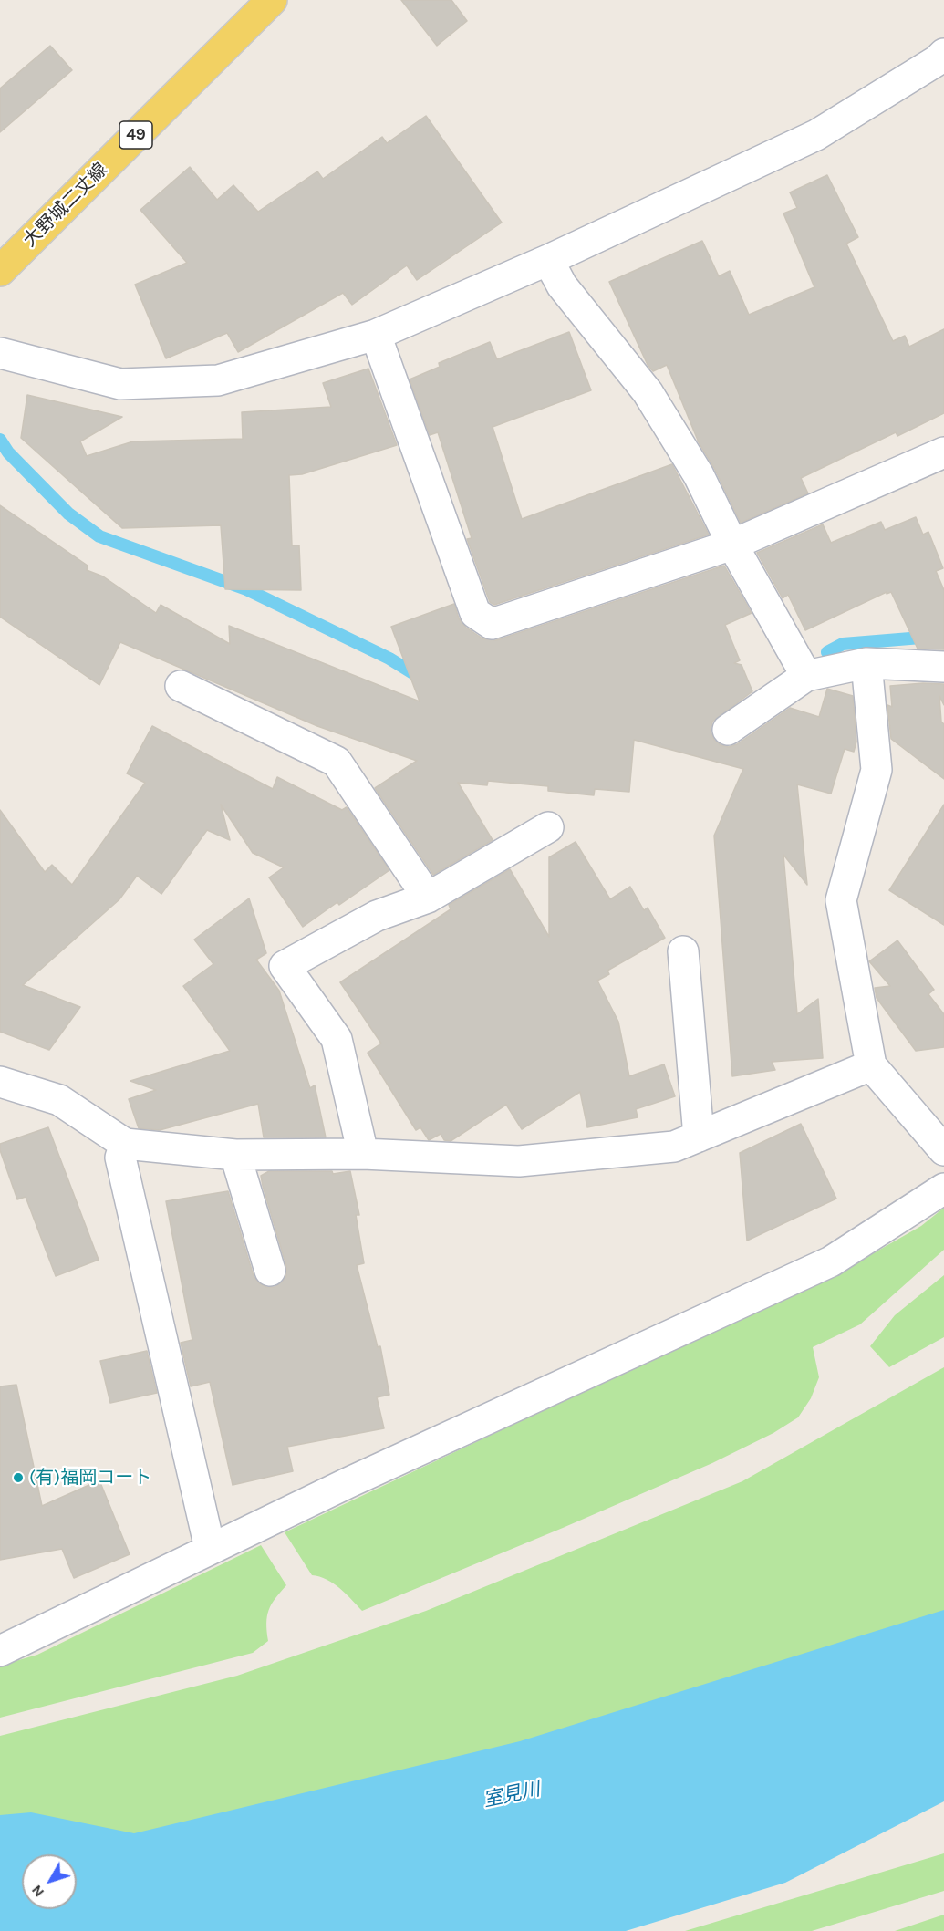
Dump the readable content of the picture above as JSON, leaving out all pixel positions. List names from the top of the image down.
{
  "streets": {
    "main road": ["49", "大野城二丈線"]
  },
  "water": ["室見川"],
  "places": ["(有)福岡コート"],
  "north": "bottom left"
}
